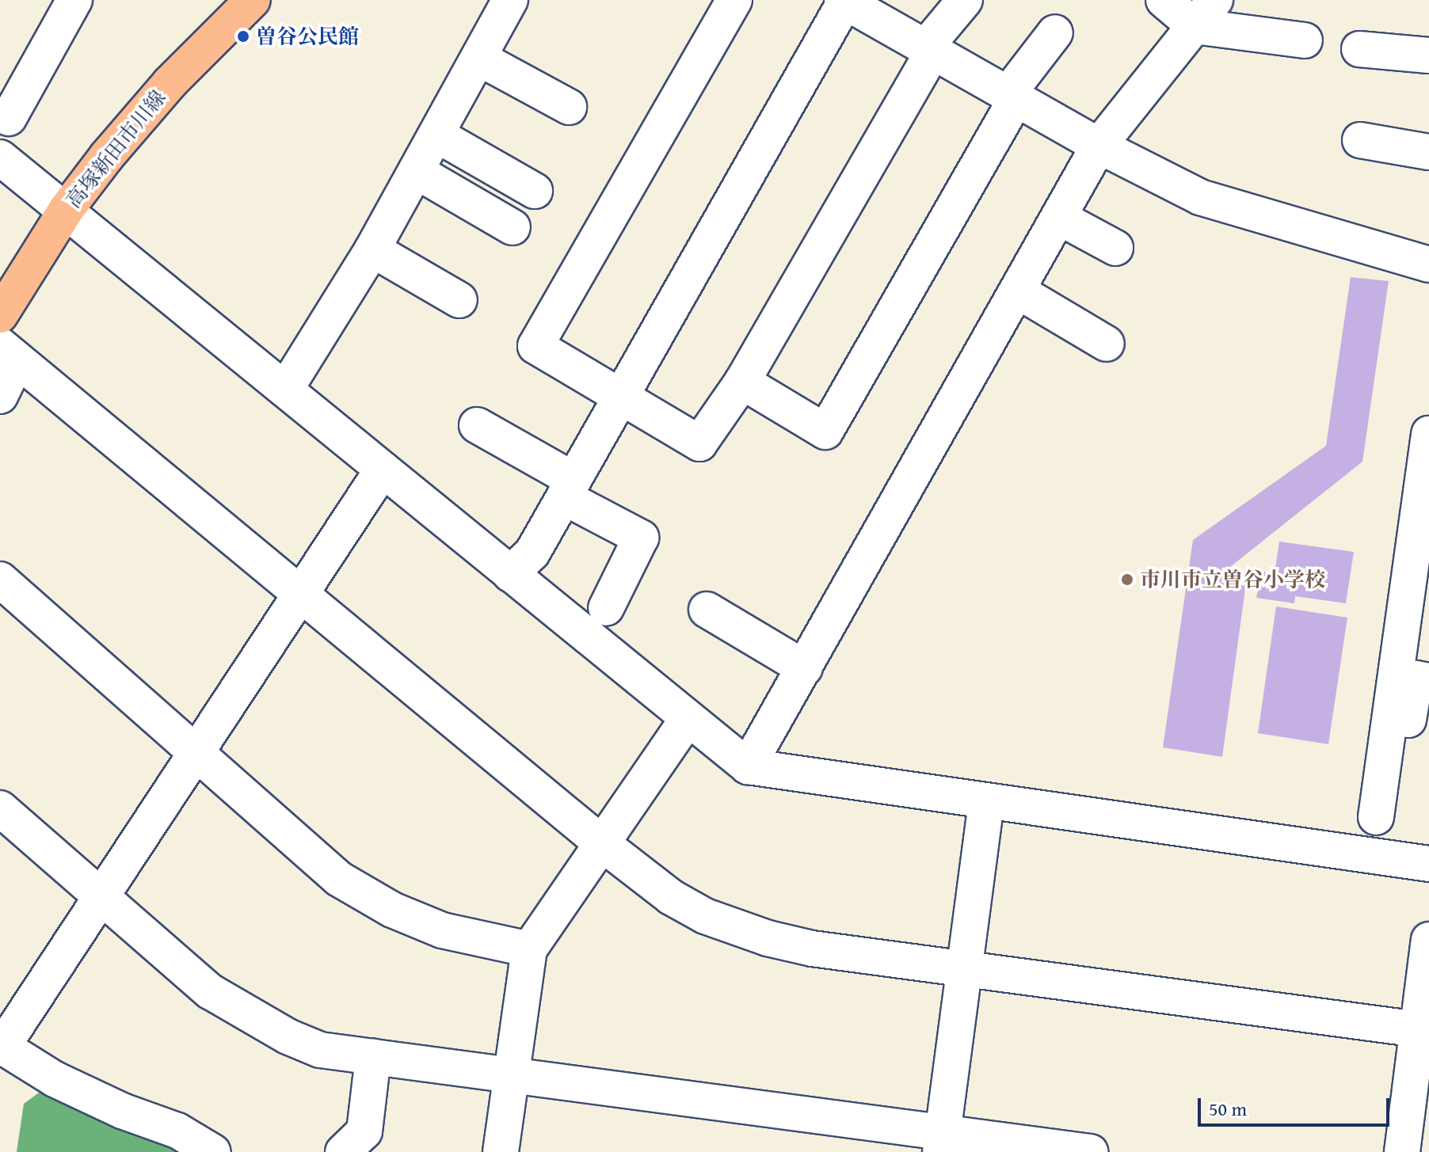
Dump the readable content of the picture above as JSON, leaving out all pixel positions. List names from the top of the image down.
{
  "streets": {
    "main road": ["高塚新田市川線"]
  },
  "places": ["曽谷公民館", "市川市立曽谷小学校"],
  "scale_bar": "50 m"
}
